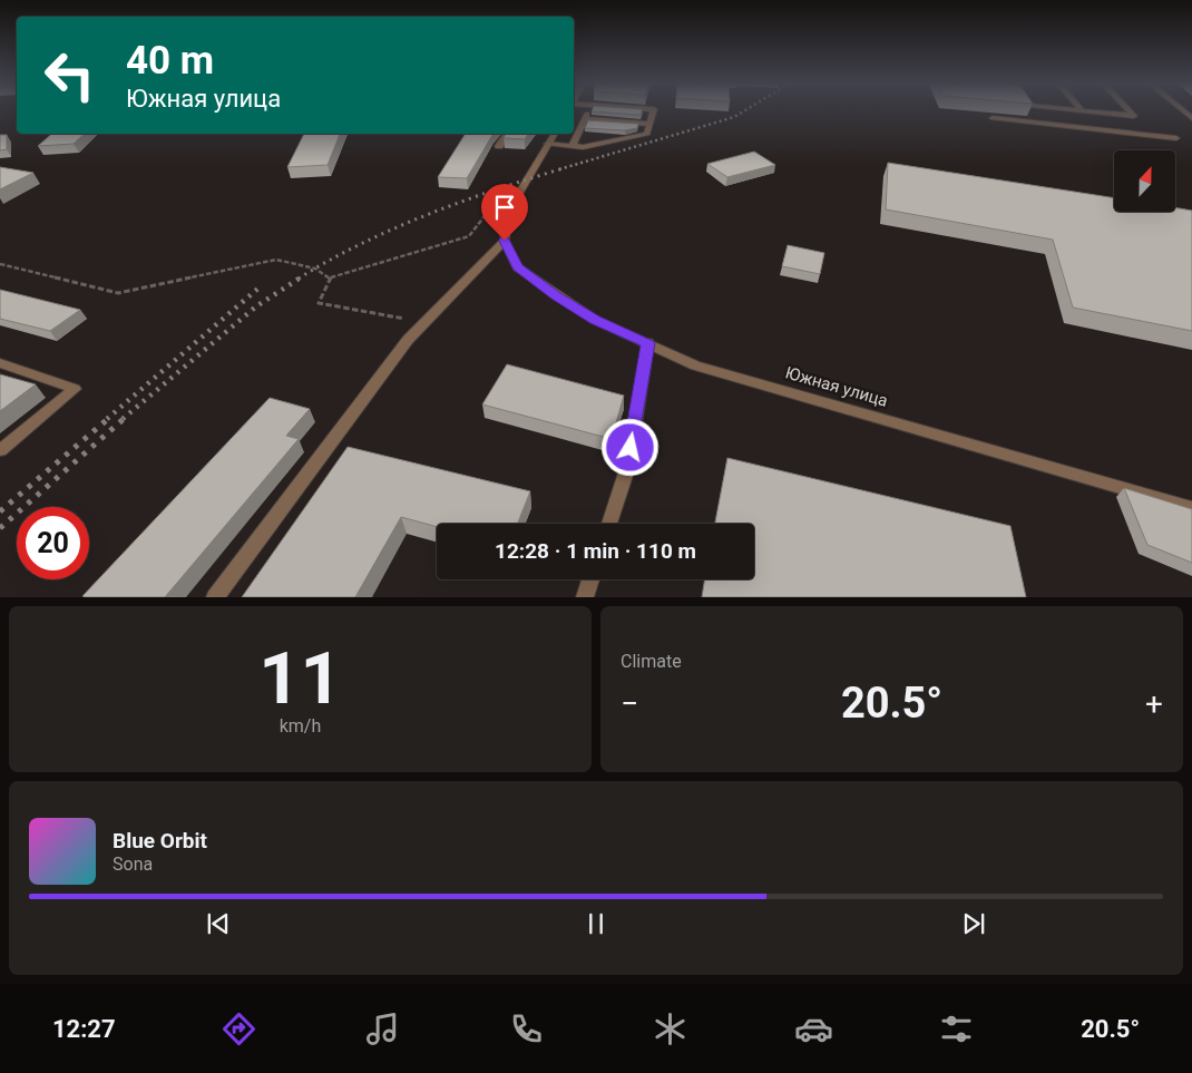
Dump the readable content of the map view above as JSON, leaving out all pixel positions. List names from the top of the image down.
{
  "streets": {
    "street": ["Южная улица"]
  },
  "north": "top",
  "page": {
    "turn": ["40 m", "Южная улица"],
    "limit": "20",
    "trip": "12:28 · 1 min · 110 m",
    "tile": [
      ["11", "km/h"],
      "Climate"
    ],
    "heat": ["−", "20.5°", "+"],
    "song": ["Blue Orbit", "Sona"],
    "tabs": ["12:27", "20.5°"]
  }
}
